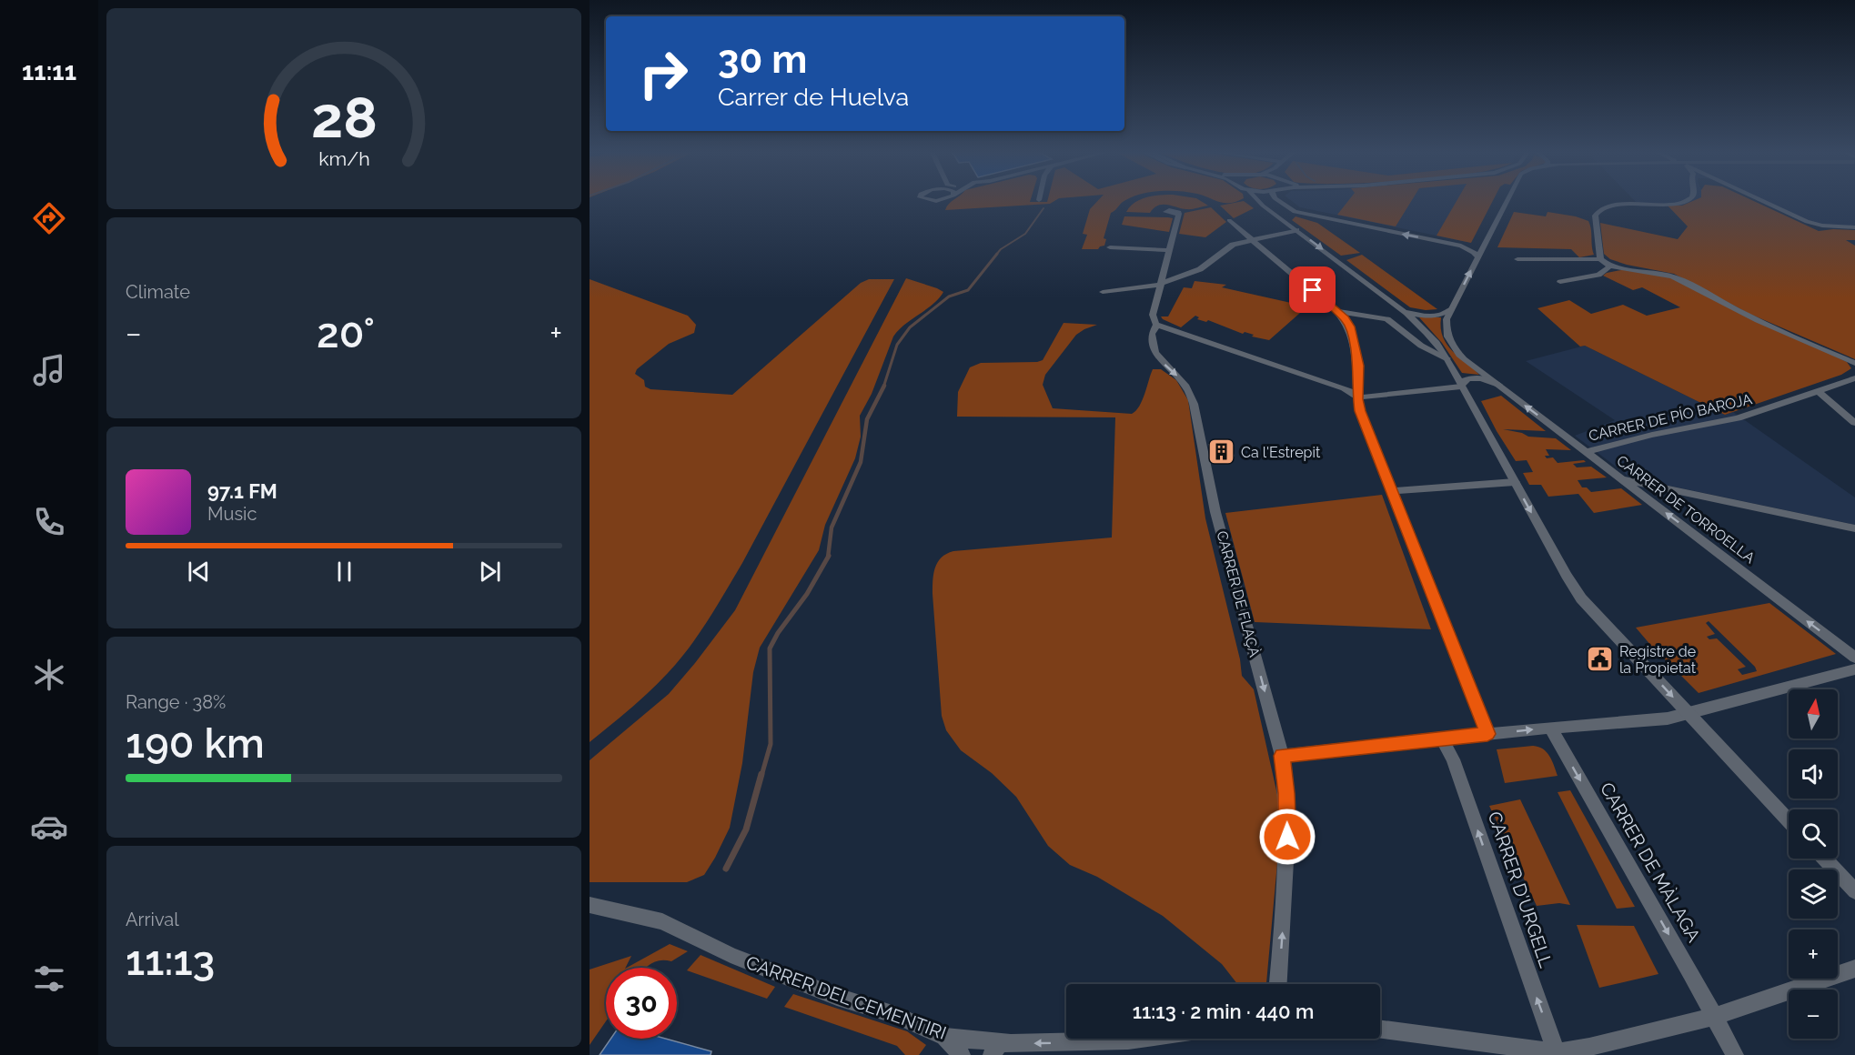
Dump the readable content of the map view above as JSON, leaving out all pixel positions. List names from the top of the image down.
{
  "streets": {
    "street": [
      "CARRER DE PÍO BAROJA",
      "CARRER DE TORROELLA",
      "CARRER DE FLAÇÀ",
      "CARRER DE MÀLAGA",
      "CARRER D'URGELL",
      "CARRER DEL CEMENTIRI"
    ]
  },
  "crossings": [
    ["CARRER DE PÍO BAROJA", "CARRER DE TORROELLA"]
  ],
  "one_way": ["CARRER DE TORROELLA", "CARRER DE MÀLAGA", "CARRER D'URGELL"],
  "places": {
    "building": ["Ca l'Estrepit"],
    "public building": ["Registre de la Propietat"]
  },
  "north": "top",
  "page": {
    "tabs": "11:11",
    "turn": ["30 m", "Carrer de Huelva"],
    "tile": [
      "Climate",
      ["Range · 38%", "190 km"],
      ["Arrival", "11:13"]
    ],
    "heat": ["−", "20°", "+"],
    "song": ["97.1 FM", "Music"],
    "map_buttons": ["+", "−"],
    "limit": "30",
    "trip": "11:13 · 2 min · 440 m",
    "gauge": ["28", "km/h"]
  }
}
